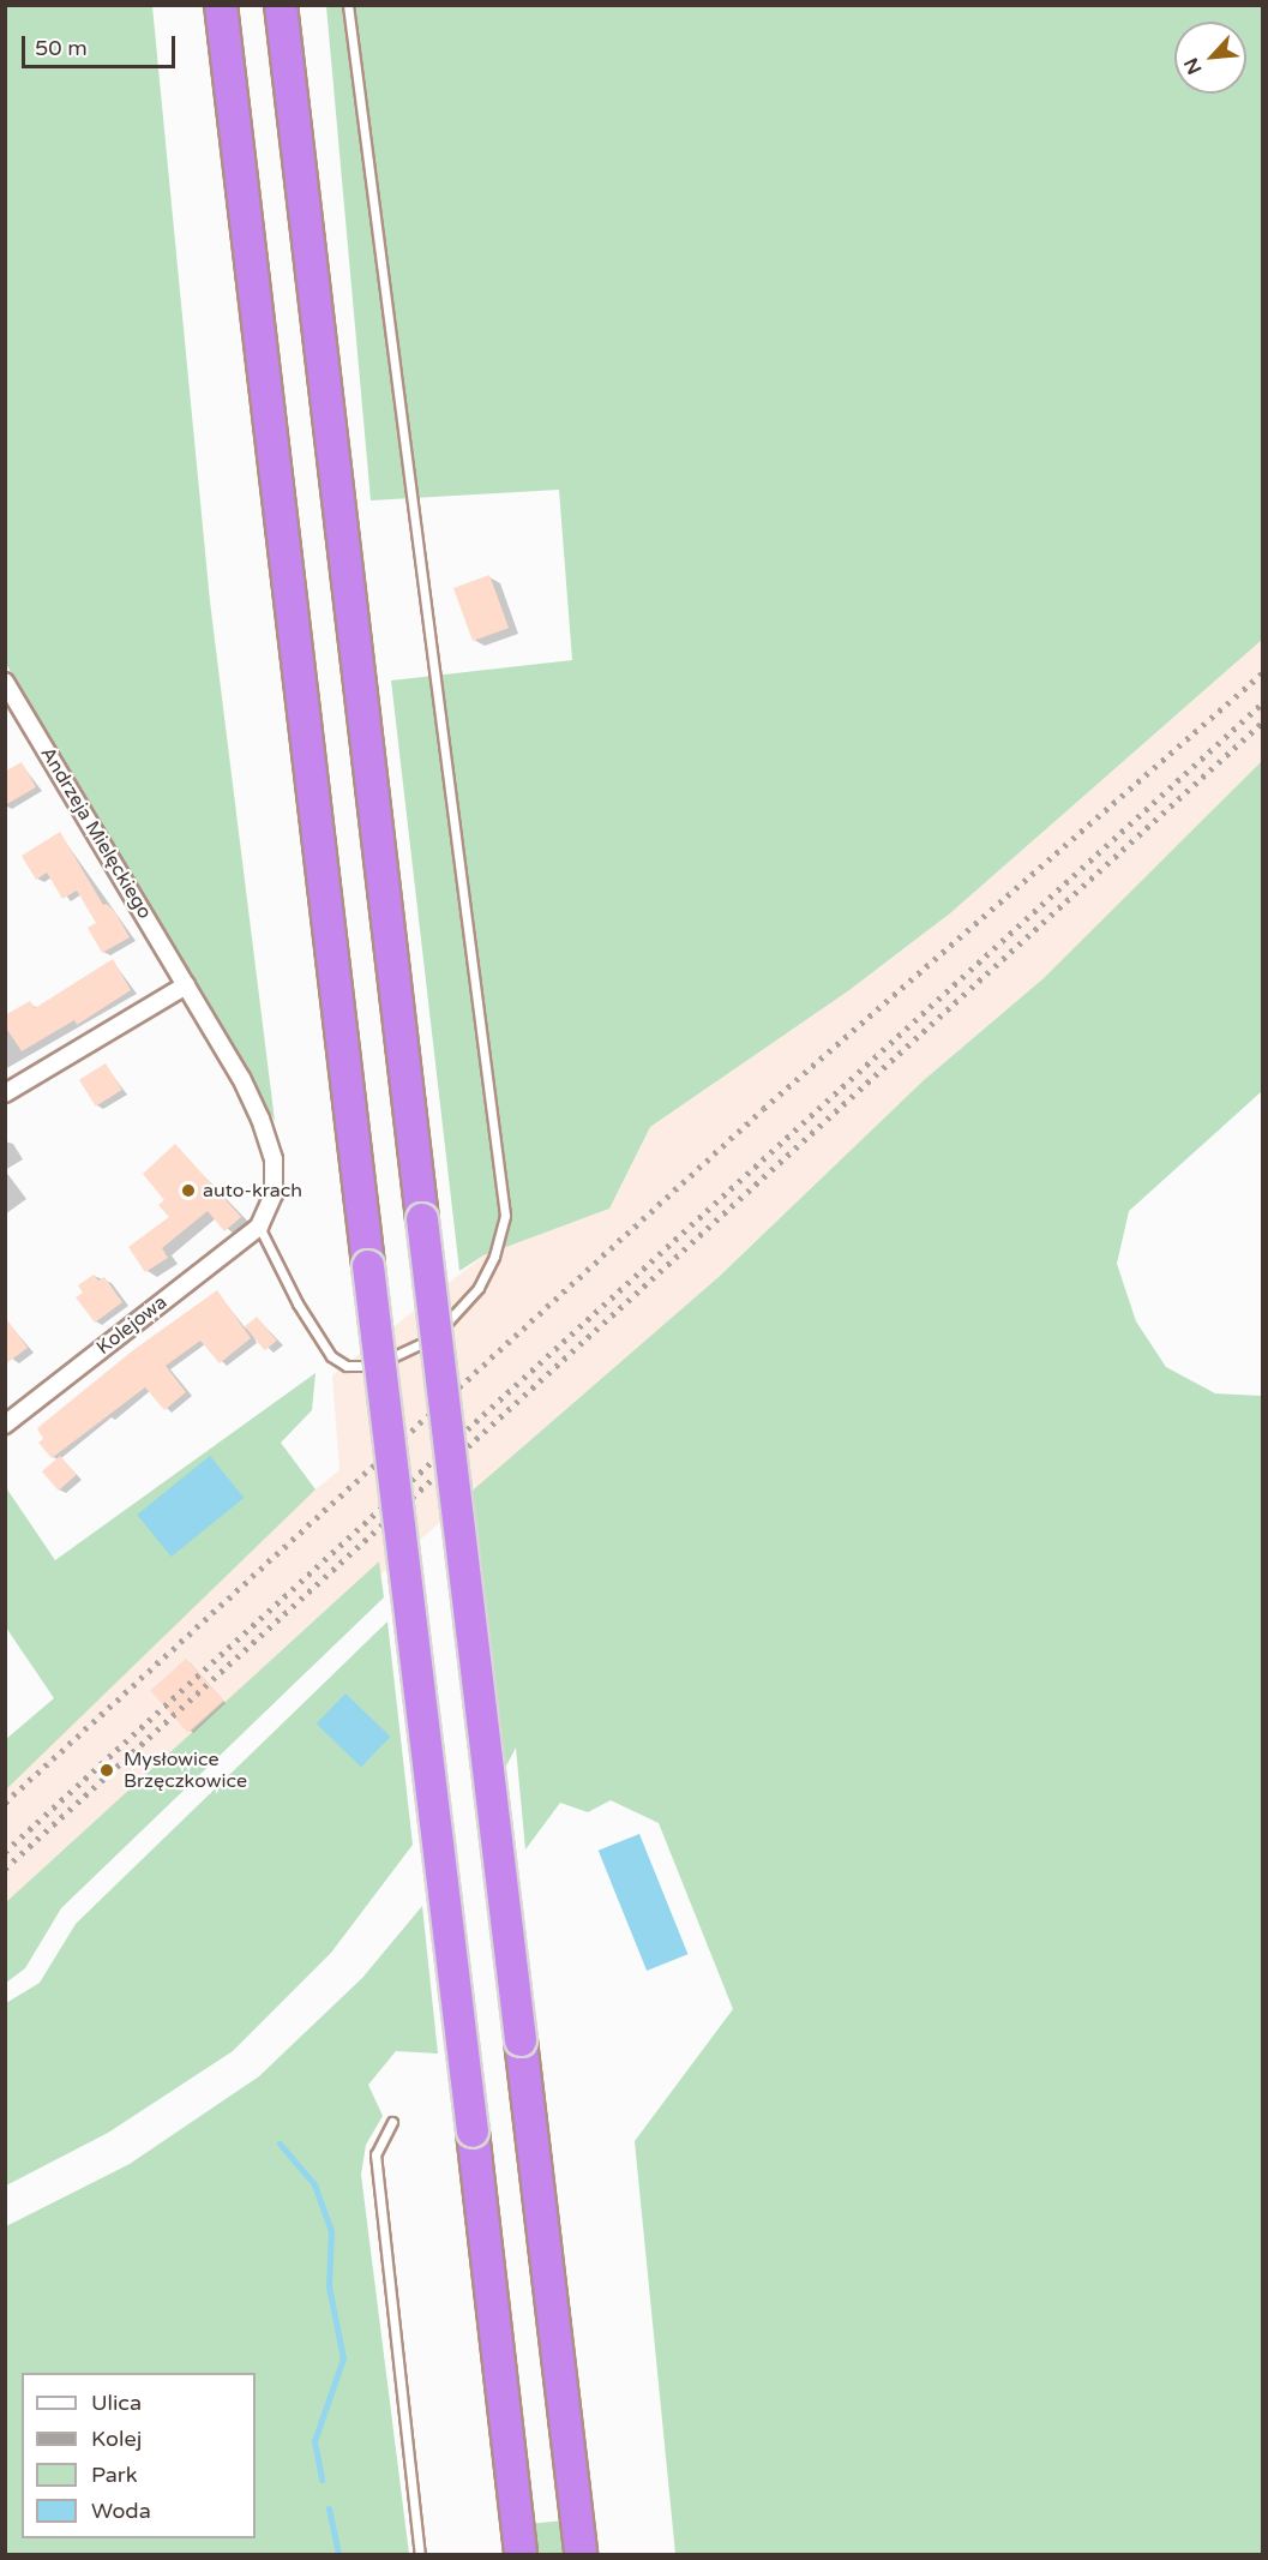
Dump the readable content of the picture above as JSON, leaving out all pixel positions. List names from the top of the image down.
{
  "streets": {
    "street": ["Andrzeja Mielęckiego", "Kolejowa"]
  },
  "crossings": [
    ["Andrzeja Mielęckiego", "Kolejowa"]
  ],
  "places": ["auto-krach", "Mysłowice Brzęczkowice"],
  "legend": [
    "Ulica",
    "Kolej",
    "Park",
    "Woda"
  ],
  "scale_bar": "50 m",
  "north": "bottom left"
}
